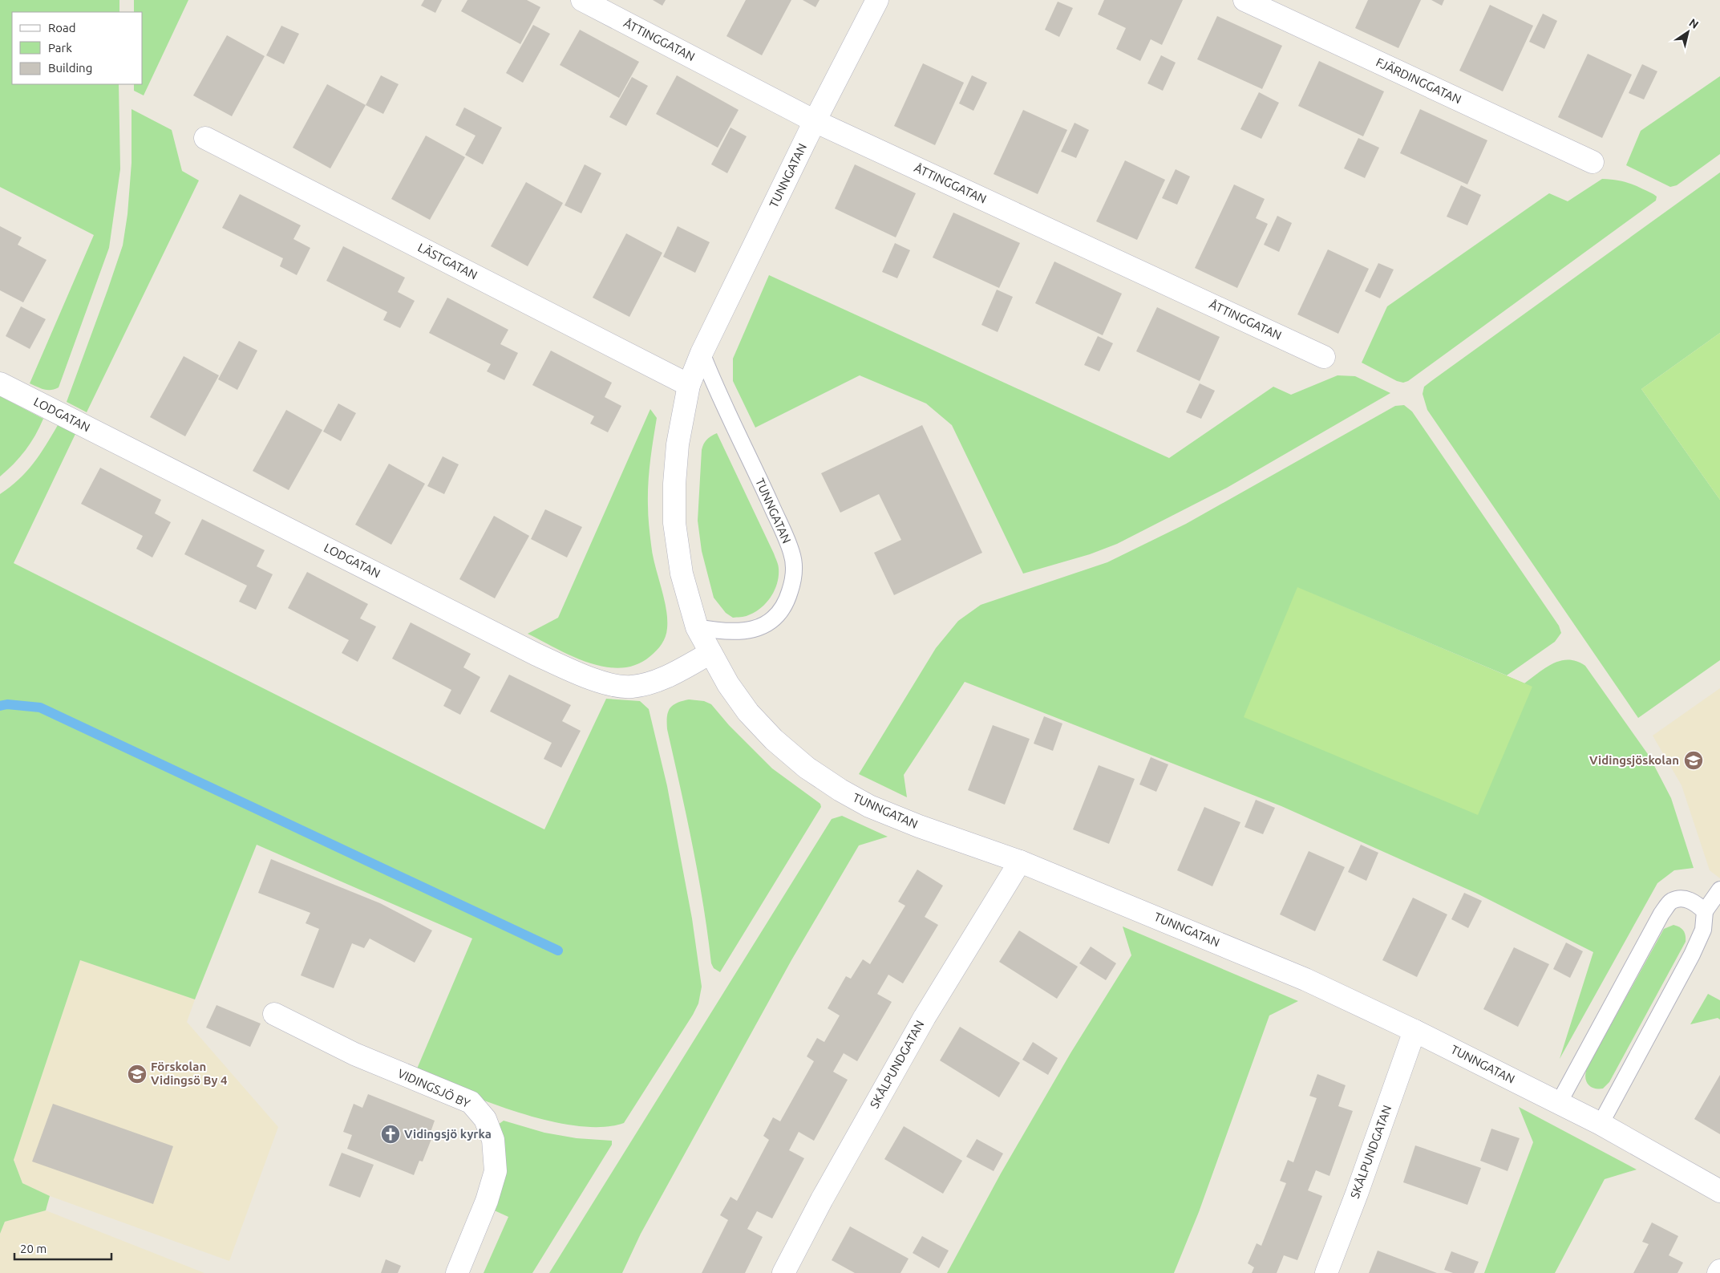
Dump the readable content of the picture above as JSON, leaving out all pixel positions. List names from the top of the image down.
{
  "streets": {
    "street": [
      "ÅTTINGGATAN",
      "FJÄRDINGGATAN",
      "TUNNGATAN",
      "LÄSTGATAN",
      "LODGATAN",
      "SKÅLPUNDGATAN",
      "VIDINGSJÖ BY"
    ]
  },
  "crossings": [
    ["ÅTTINGGATAN", "TUNNGATAN"],
    ["TUNNGATAN", "LÄSTGATAN"],
    ["TUNNGATAN", "LODGATAN"],
    ["TUNNGATAN", "SKÅLPUNDGATAN"]
  ],
  "places": {
    "school or university": ["Vidingsjöskolan", "Förskolan Vidingsö By 4"],
    "church": ["Vidingsjö kyrka"]
  },
  "legend": ["Road", "Park", "Building"],
  "scale_bar": "20 m",
  "north": "top right"
}
